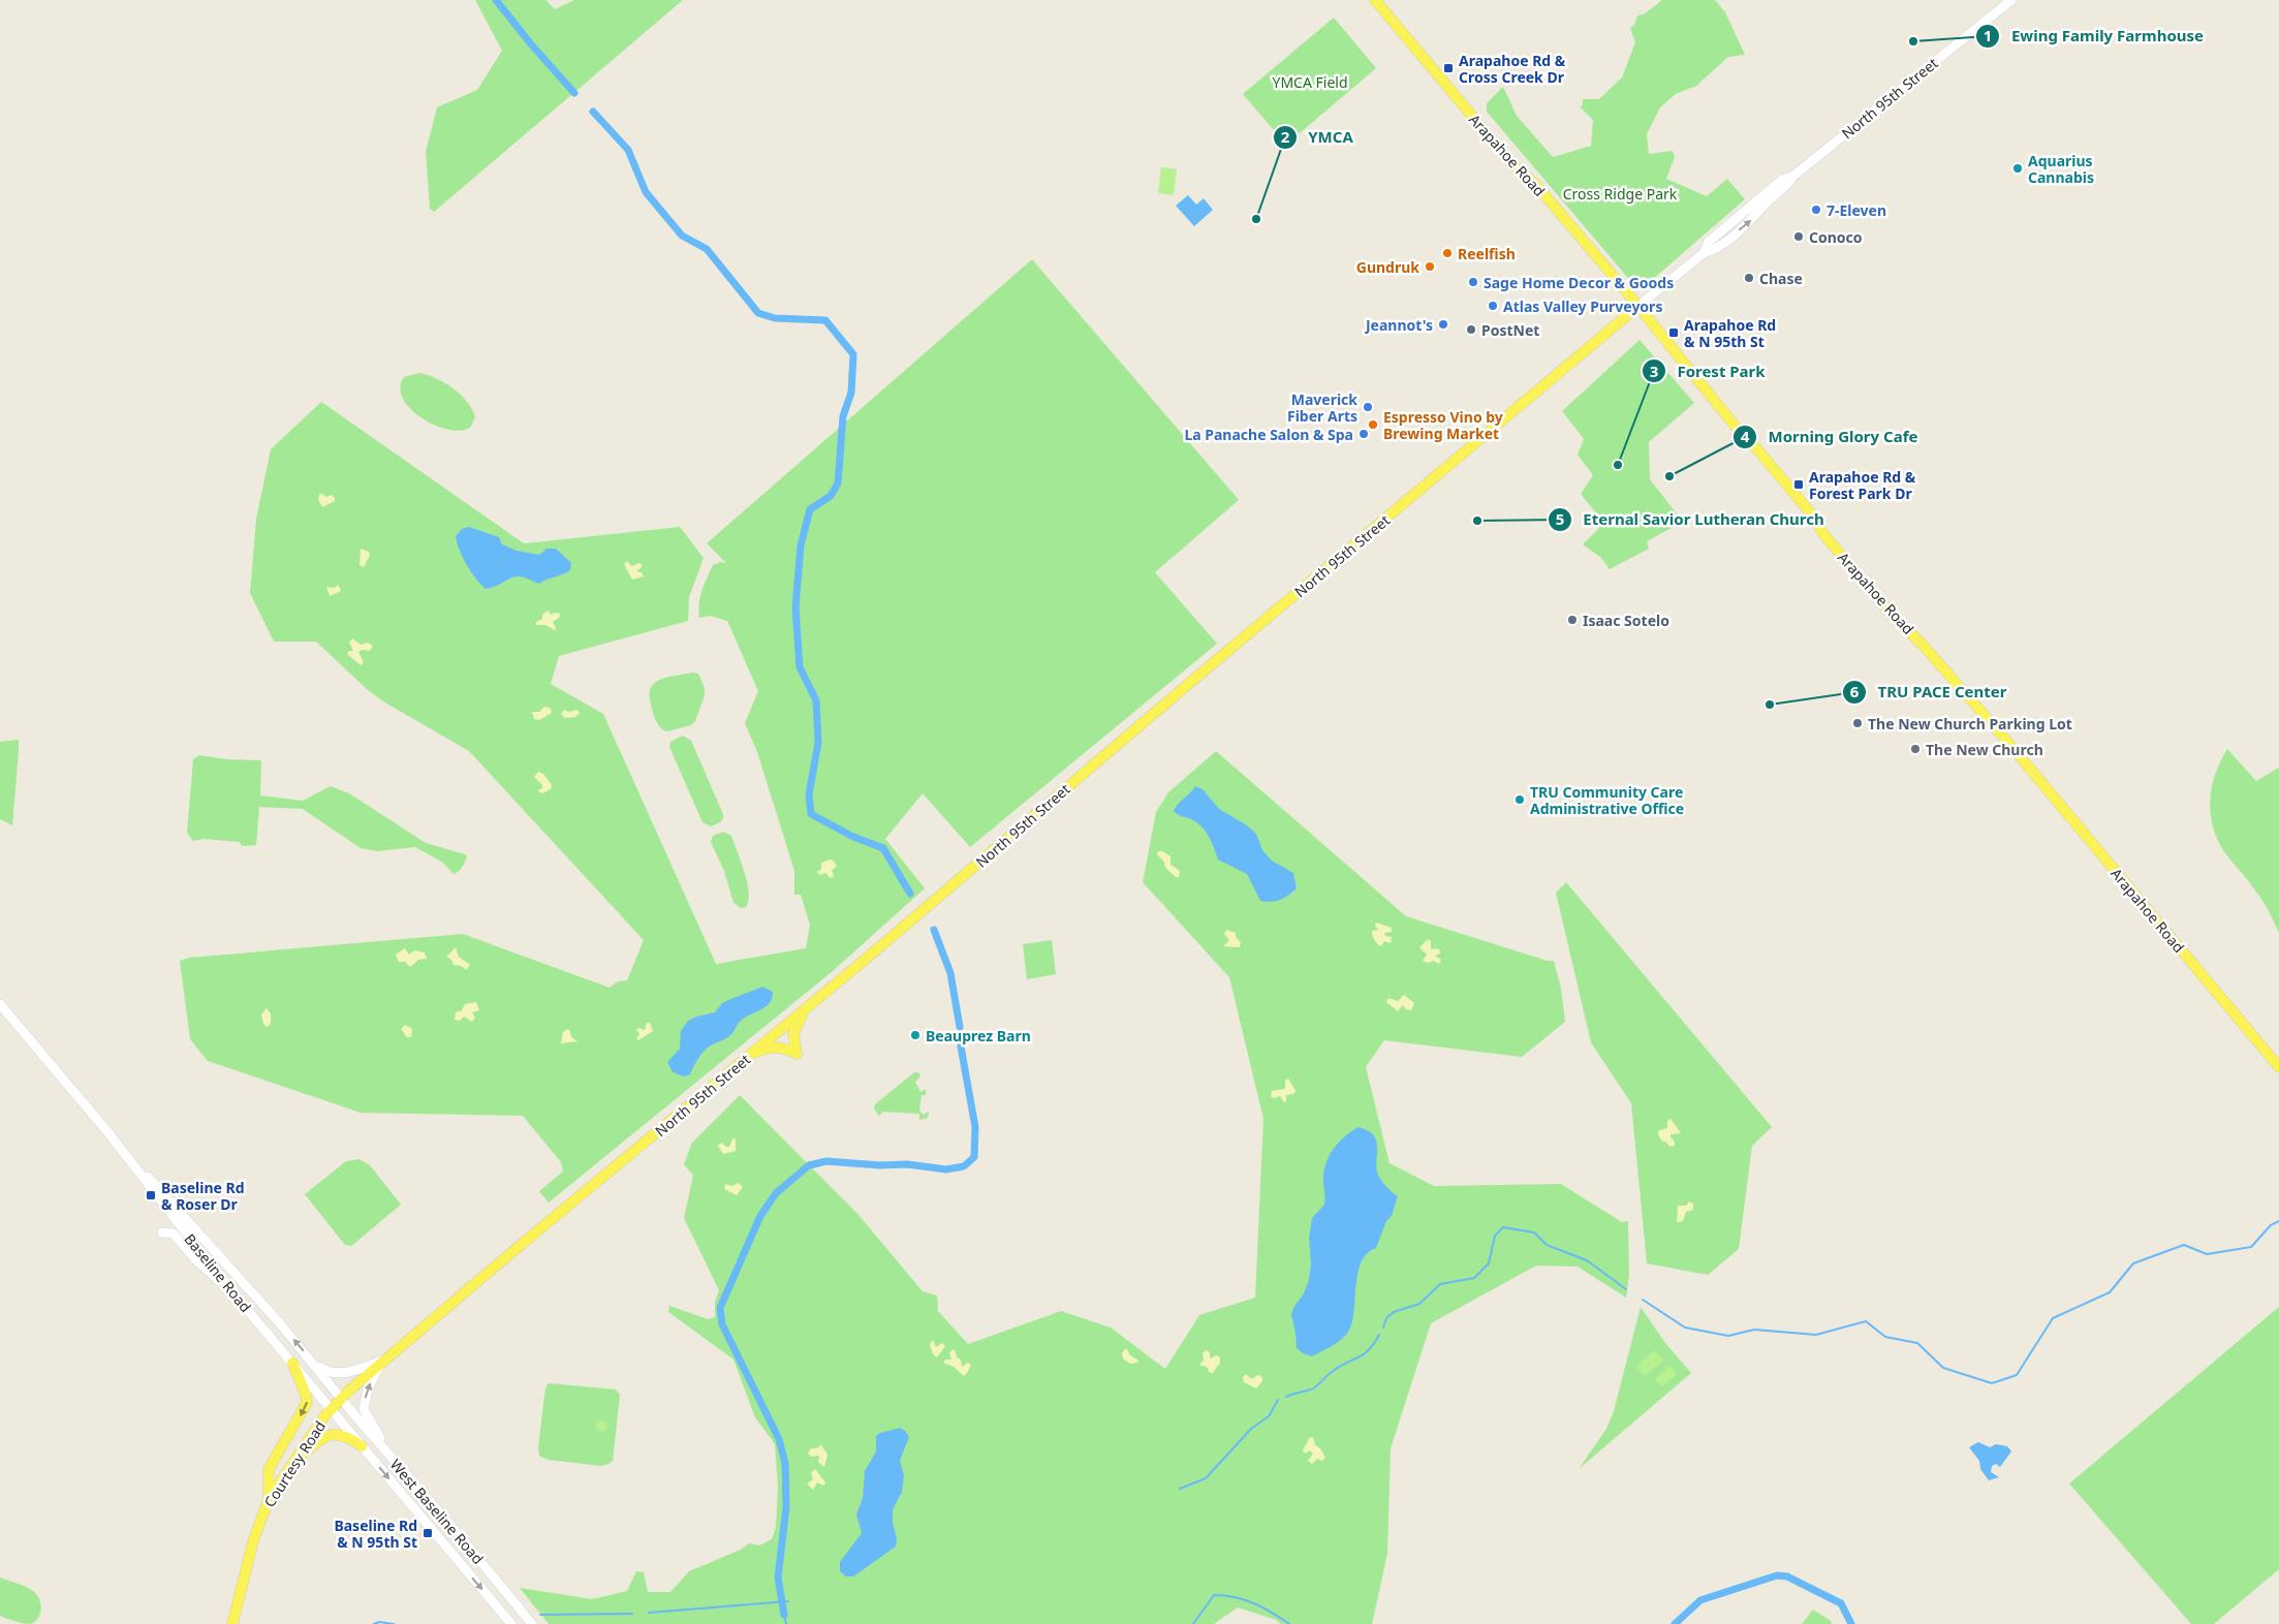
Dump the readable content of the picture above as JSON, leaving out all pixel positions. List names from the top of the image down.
{
  "streets": {
    "main road": [
      "North 95th Street",
      "Arapahoe Road",
      "Baseline Road",
      "Courtesy Road",
      "West Baseline Road"
    ]
  },
  "crossings": [
    ["North 95th Street", "Arapahoe Road"],
    ["North 95th Street", "Baseline Road"],
    ["North 95th Street", "Courtesy Road"],
    ["North 95th Street", "West Baseline Road"],
    ["Baseline Road", "Courtesy Road"],
    ["Baseline Road", "West Baseline Road"],
    ["Courtesy Road", "West Baseline Road"]
  ],
  "parks": ["YMCA Field", "Cross Ridge Park"],
  "places": {
    "other": [
      "Ewing Family Farmhouse",
      "Aquarius Cannabis",
      "7-Eleven",
      "YMCA",
      "Conoco",
      "Reelfish",
      "Gundruk",
      "Chase",
      "Sage Home Decor & Goods",
      "Atlas Valley Purveyors",
      "Jeannot's",
      "PostNet",
      "Maverick Fiber Arts",
      "Espresso Vino by Brewing Market",
      "La Panache Salon & Spa",
      "Forest Park",
      "Morning Glory Cafe",
      "Eternal Savior Lutheran Church",
      "Isaac Sotelo",
      "TRU PACE Center",
      "The New Church Parking Lot",
      "The New Church",
      "TRU Community Care Administrative Office",
      "Beauprez Barn"
    ],
    "transit": [
      "Arapahoe Rd & Cross Creek Dr",
      "Arapahoe Rd & N 95th St",
      "Arapahoe Rd & Forest Park Dr",
      "Baseline Rd & Roser Dr",
      "Baseline Rd & N 95th St"
    ]
  }
}
